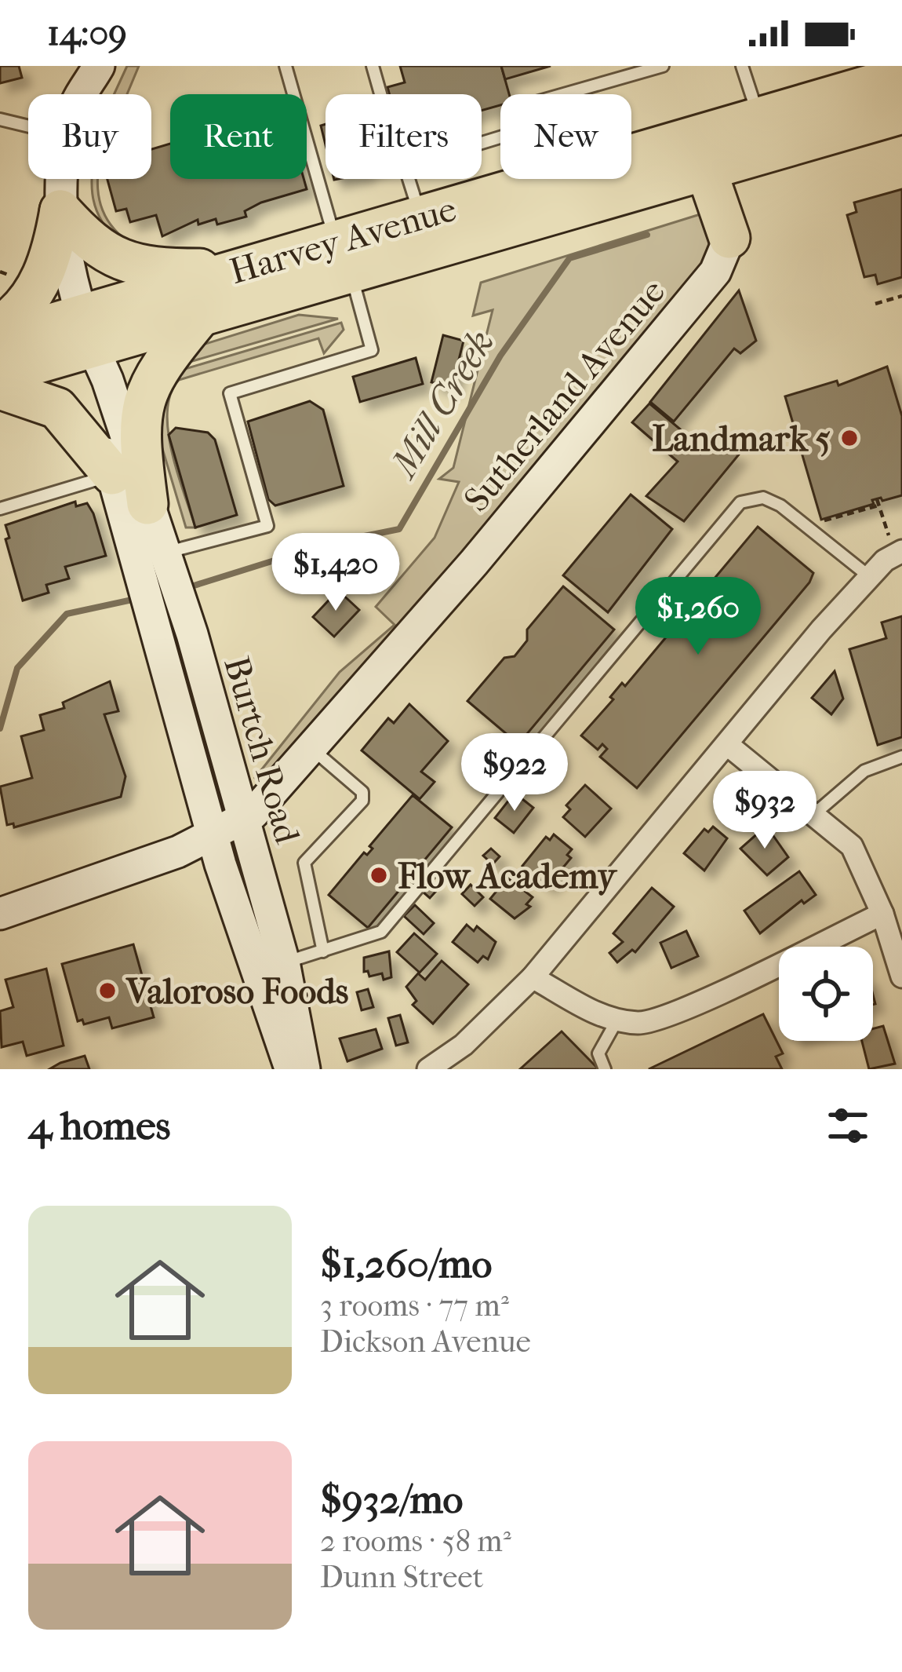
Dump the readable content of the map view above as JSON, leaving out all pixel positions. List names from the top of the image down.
{
  "streets": {
    "highway": ["Harvey Avenue"],
    "main road": ["Sutherland Avenue", "Burtch Road"]
  },
  "crossings": [
    ["Harvey Avenue", "Burtch Road"],
    ["Sutherland Avenue", "Burtch Road"]
  ],
  "water": ["Mill Creek"],
  "places": ["Landmark 5", "Flow Academy", "Valoroso Foods"],
  "page": {
    "status": "14:09",
    "chip": [
      "Buy",
      "Rent",
      "Filters",
      "New"
    ],
    "price": [
      "$1,420",
      "$1,260",
      "$922",
      "$932"
    ],
    "heading": "4 homes",
    "list": [
      {
        "name": "$1,260/mo",
        "note": "3 rooms · 77 m² · Dickson Avenue"
      },
      {
        "name": "$932/mo",
        "note": "2 rooms · 58 m² · Dunn Street"
      }
    ]
  }
}
